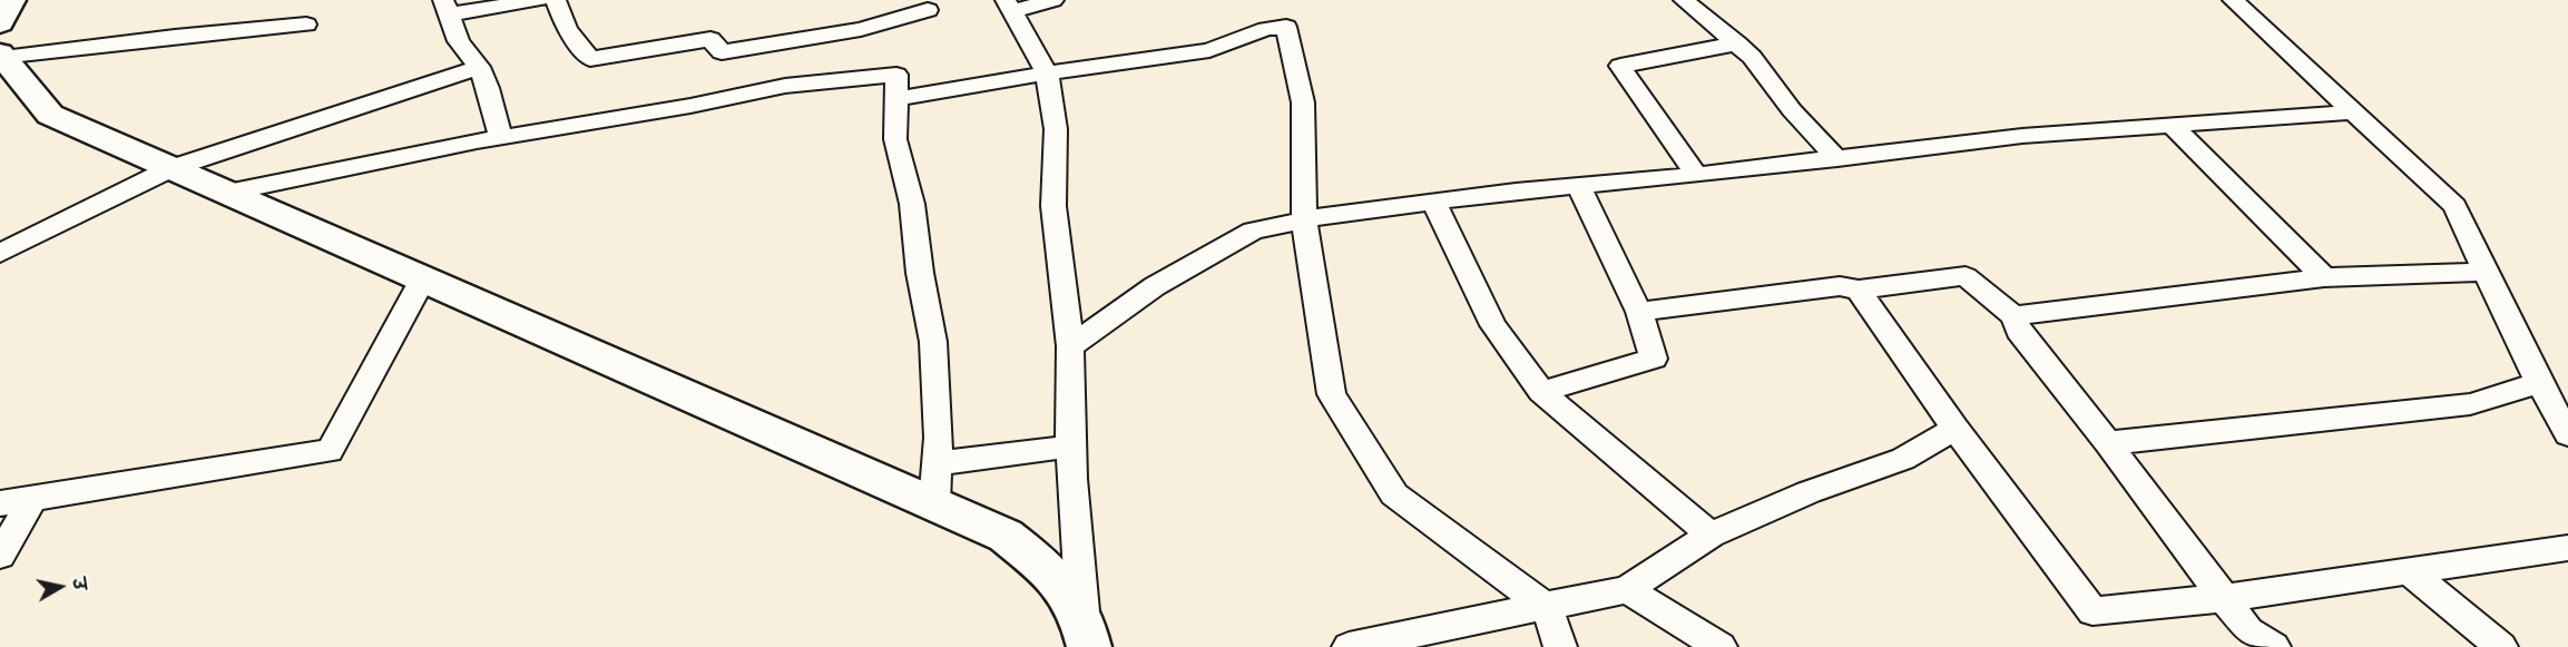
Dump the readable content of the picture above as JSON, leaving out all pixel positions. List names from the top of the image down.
{
  "north": "right"
}
